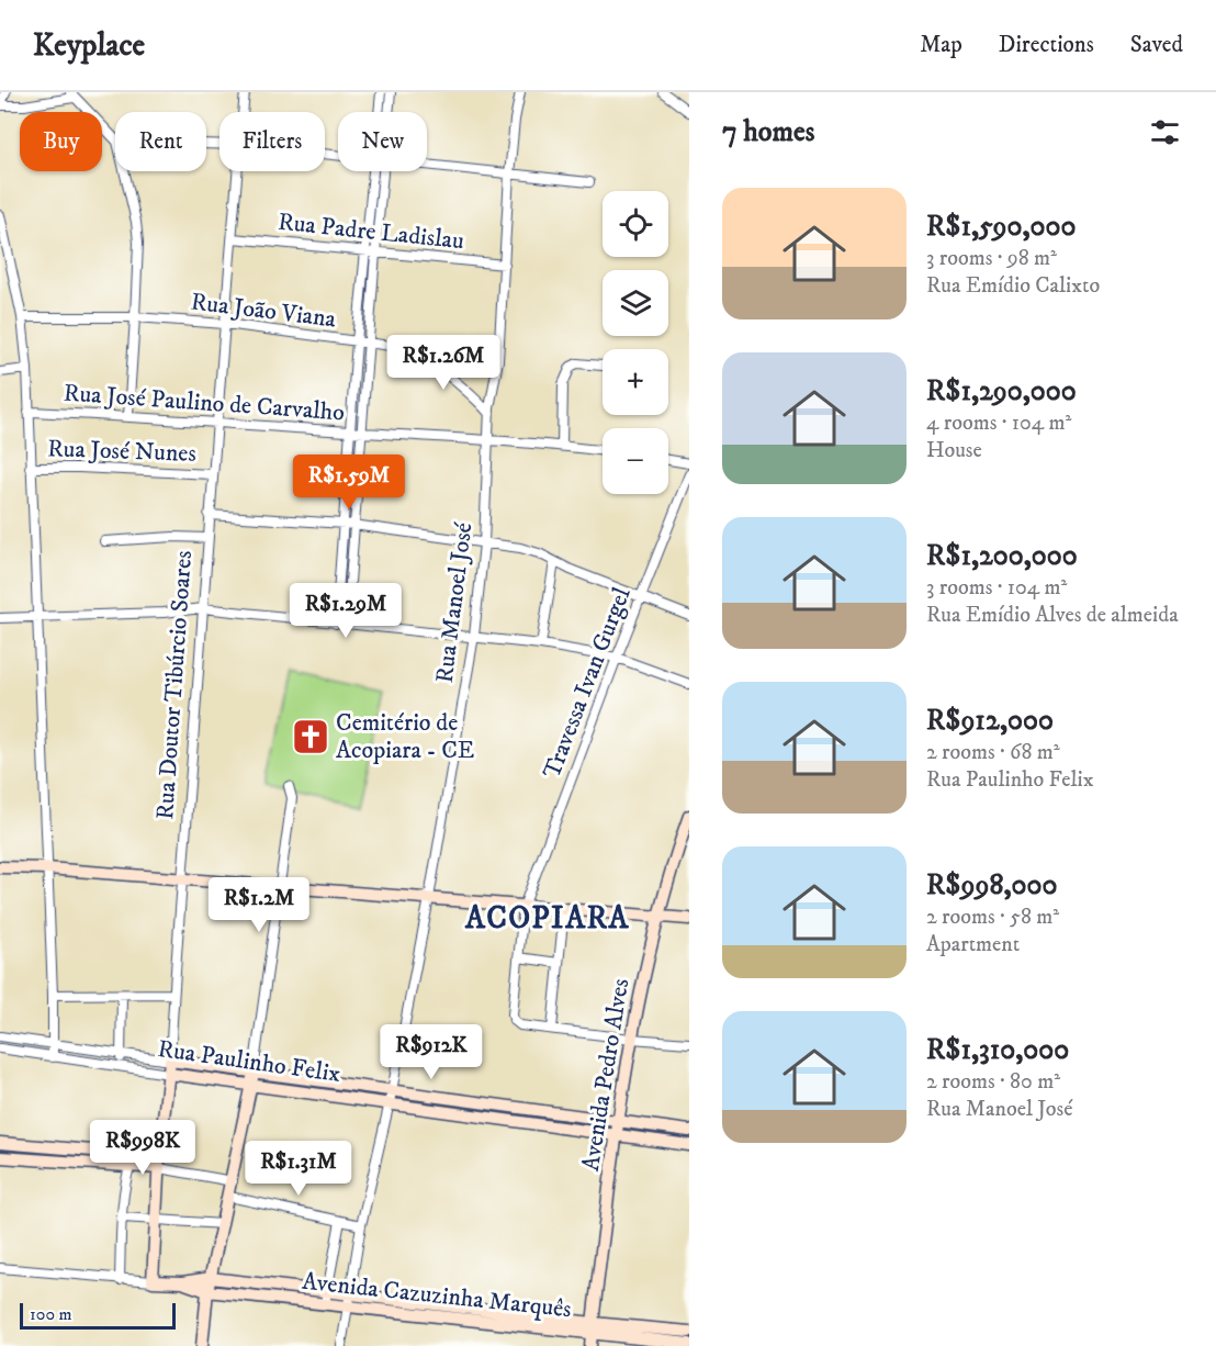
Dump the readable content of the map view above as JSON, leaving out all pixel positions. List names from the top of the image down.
{
  "streets": {
    "main road": [
      "Rua Doutor Tibúrcio Soares",
      "Rua Paulinho Felix",
      "Avenida Pedro Alves",
      "Avenida Cazuzinha Marquês"
    ],
    "street": [
      "Rua Padre Ladislau",
      "Rua João Viana",
      "Rua José Paulino de Carvalho",
      "Rua José Nunes",
      "Rua Manoel José",
      "Travessa Ivan Gurgel"
    ]
  },
  "crossings": [
    ["Rua Padre Ladislau", "Rua Manoel José"],
    ["Rua Padre Ladislau", "Rua Doutor Tibúrcio Soares"],
    ["Rua João Viana", "Rua Manoel José"],
    ["Rua João Viana", "Rua Doutor Tibúrcio Soares"],
    ["Rua José Paulino de Carvalho", "Rua Manoel José"],
    ["Rua José Paulino de Carvalho", "Rua Doutor Tibúrcio Soares"],
    ["Rua José Nunes", "Rua Doutor Tibúrcio Soares"],
    ["Rua Manoel José", "Rua Paulinho Felix"],
    ["Rua Manoel José", "Avenida Cazuzinha Marquês"],
    ["Rua Doutor Tibúrcio Soares", "Rua Paulinho Felix"],
    ["Rua Doutor Tibúrcio Soares", "Avenida Cazuzinha Marquês"],
    ["Rua Paulinho Felix", "Avenida Pedro Alves"],
    ["Avenida Pedro Alves", "Avenida Cazuzinha Marquês"]
  ],
  "districts": ["ACOPIARA"],
  "places": {
    "church": ["Cemitério de Acopiara - CE"]
  },
  "scale_bar": "100 m",
  "page": {
    "header": "Keyplace",
    "nav": ["Map", "Directions", "Saved"],
    "heading": "7 homes",
    "chip": [
      "Buy",
      "Rent",
      "Filters",
      "New"
    ],
    "list": [
      {
        "name": "R$1,590,000",
        "note": "3 rooms · 98 m² · Rua Emídio Calixto"
      },
      {
        "name": "R$1,290,000",
        "note": "4 rooms · 104 m² · House"
      },
      {
        "name": "R$1,200,000",
        "note": "3 rooms · 104 m² · Rua Emídio Alves de almeida"
      },
      {
        "name": "R$912,000",
        "note": "2 rooms · 68 m² · Rua Paulinho Felix"
      },
      {
        "name": "R$998,000",
        "note": "2 rooms · 58 m² · Apartment"
      },
      {
        "name": "R$1,310,000",
        "note": "2 rooms · 80 m² · Rua Manoel José"
      }
    ],
    "map_buttons": ["+", "−"],
    "price": [
      "R$1.26M",
      "R$1.59M",
      "R$1.29M",
      "R$1.2M",
      "R$912K",
      "R$998K",
      "R$1.31M"
    ],
    "scale": "100 m"
  }
}
